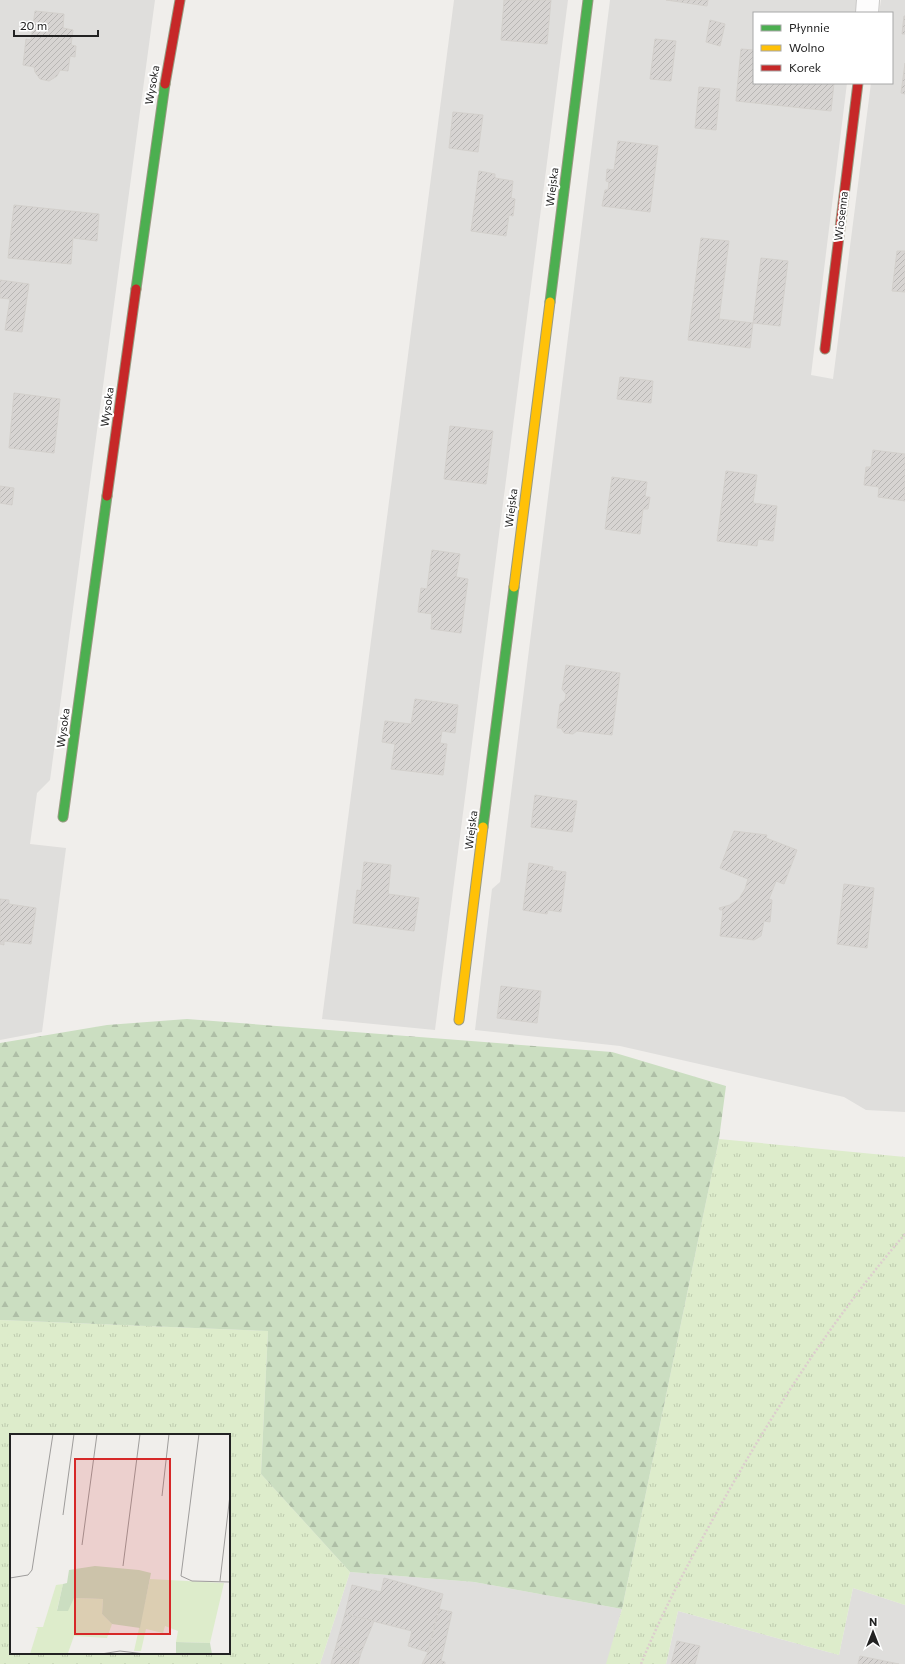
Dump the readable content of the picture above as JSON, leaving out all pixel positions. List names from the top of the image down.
{
  "streets": {
    "street": ["Wysoka", "Wiejska", "Wiosenna"]
  },
  "legend": ["Płynnie", "Wolno", "Korek"],
  "scale_bar": "20 m",
  "north": "top"
}
